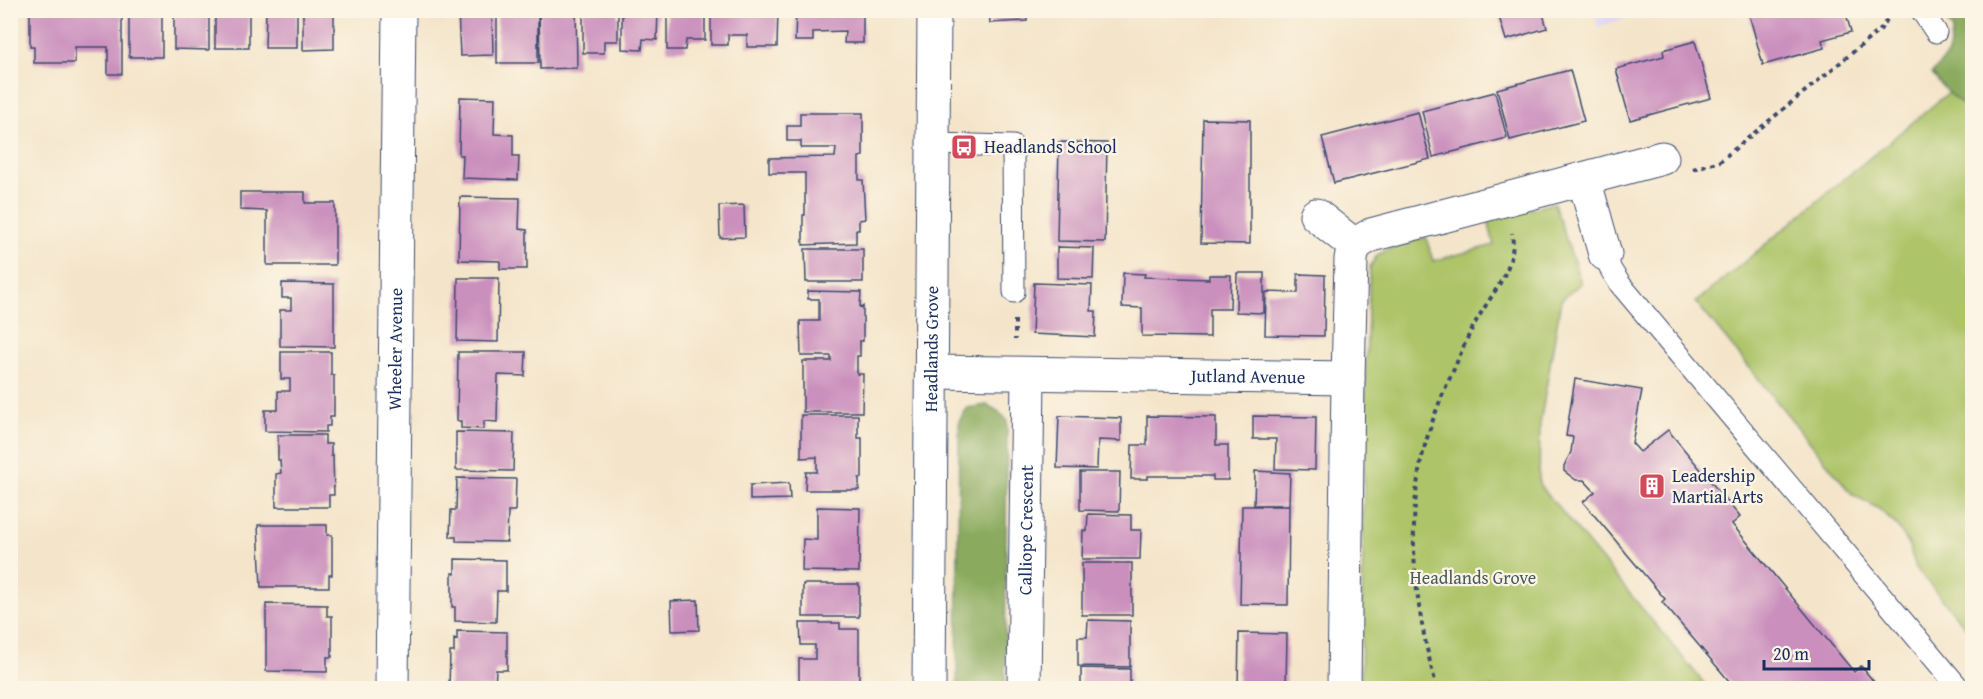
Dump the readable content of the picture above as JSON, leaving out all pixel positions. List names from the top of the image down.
{
  "streets": {
    "street": [
      "Wheeler Avenue",
      "Headlands Grove",
      "Jutland Avenue",
      "Calliope Crescent"
    ]
  },
  "crossings": [
    ["Headlands Grove", "Jutland Avenue"],
    ["Jutland Avenue", "Calliope Crescent"]
  ],
  "parks": ["Headlands Grove"],
  "places": {
    "bus stop": ["Headlands School"],
    "building": ["Leadership Martial Arts"]
  },
  "scale_bar": "20 m"
}
